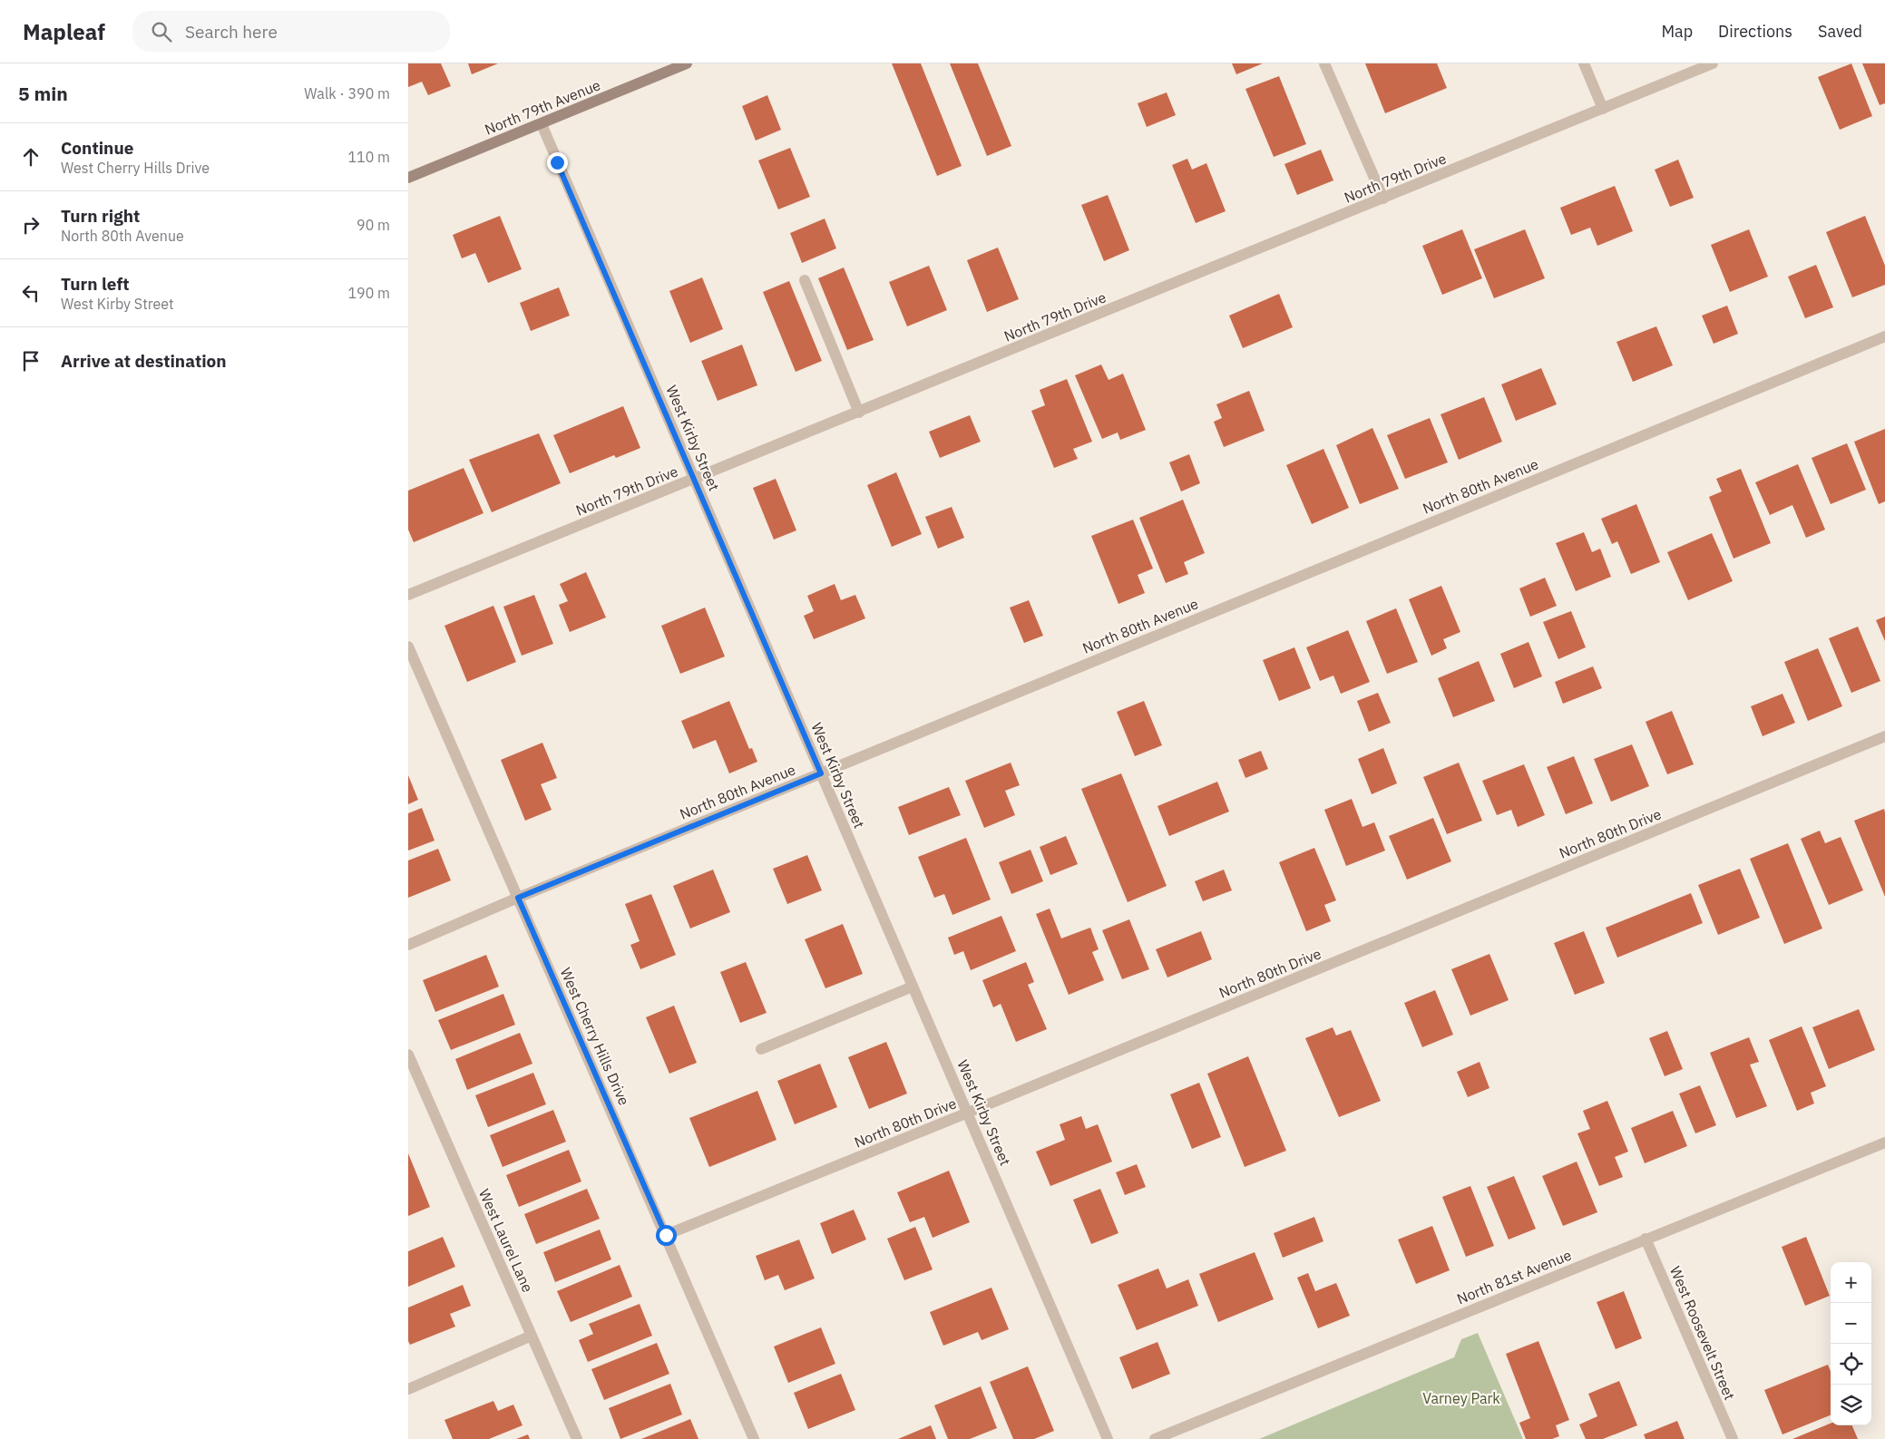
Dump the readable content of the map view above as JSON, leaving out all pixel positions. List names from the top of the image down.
{
  "streets": {
    "street": [
      "North 79th Avenue",
      "North 79th Drive",
      "West Kirby Street",
      "North 80th Avenue",
      "North 80th Drive",
      "West Cherry Hills Drive",
      "West Laurel Lane",
      "North 81st Avenue",
      "West Roosevelt Street"
    ]
  },
  "crossings": [
    ["North 79th Avenue", "West Kirby Street"],
    ["North 79th Drive", "West Kirby Street"],
    ["West Kirby Street", "North 80th Avenue"],
    ["West Kirby Street", "North 80th Drive"],
    ["North 80th Avenue", "West Cherry Hills Drive"],
    ["North 80th Drive", "West Cherry Hills Drive"],
    ["North 81st Avenue", "West Roosevelt Street"]
  ],
  "parks": ["Varney Park"],
  "page": {
    "header": "Mapleaf",
    "search": "Search here",
    "nav": ["Map", "Directions", "Saved"],
    "heading": ["5 min", "Walk · 390 m"],
    "list": [
      ["Continue", "West Cherry Hills Drive", "110 m"],
      ["Turn right", "North 80th Avenue", "90 m"],
      ["Turn left", "West Kirby Street", "190 m"],
      "Arrive at destination"
    ],
    "map_buttons": ["+", "−"]
  }
}
